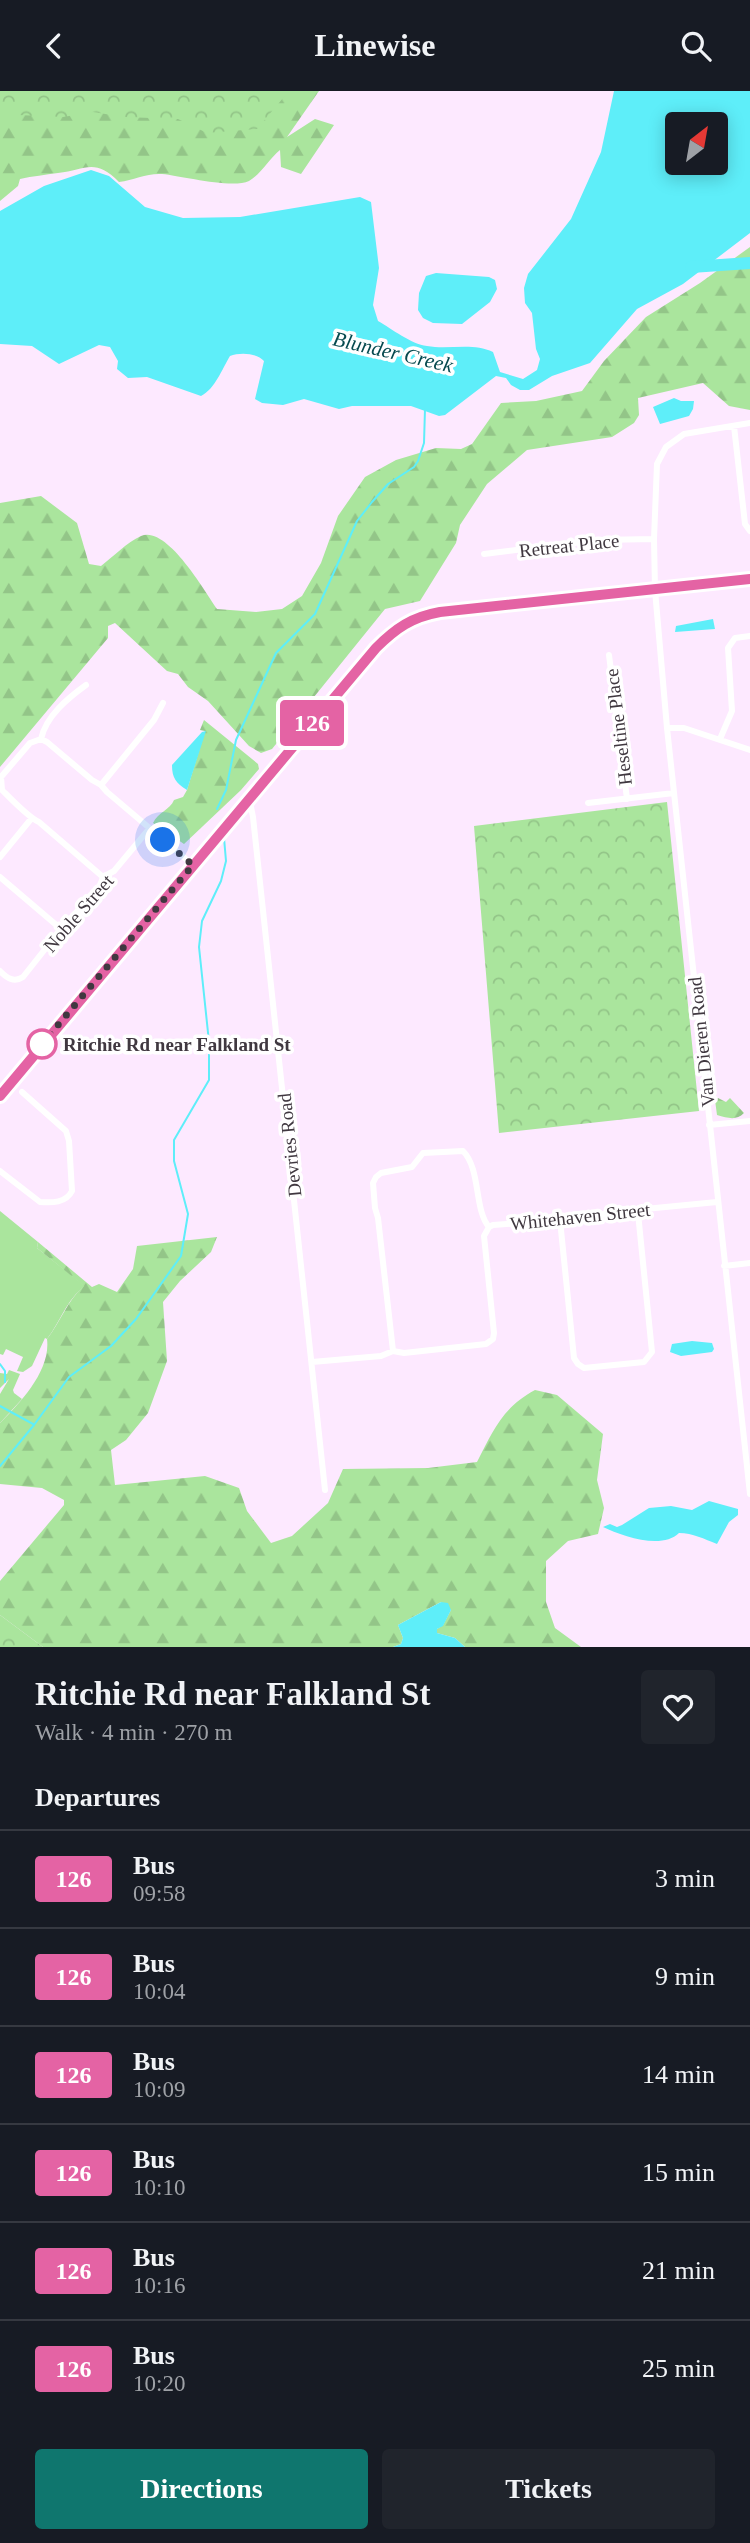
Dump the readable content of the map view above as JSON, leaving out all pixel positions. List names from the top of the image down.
{
  "streets": {
    "street": [
      "Retreat Place",
      "Heseltine Place",
      "Noble Street",
      "Van Dieren Road",
      "Devries Road",
      "Whitehaven Street"
    ]
  },
  "crossings": [
    ["Retreat Place", "Van Dieren Road"],
    ["Van Dieren Road", "Whitehaven Street"],
    ["Devries Road", "Whitehaven Street"]
  ],
  "water": ["Blunder Creek"],
  "places": ["Ritchie Rd near Falkland St"],
  "lines": ["bus line 126"],
  "north": "top right",
  "page": {
    "header": "Linewise",
    "on_map": "126",
    "heading": [
      ["Ritchie Rd near Falkland St", "Walk · 4 min · 270 m"],
      "Departures"
    ],
    "list": [
      {
        "mark": "126",
        "name": "Bus",
        "note": "09:58",
        "value": "3 min"
      },
      {
        "mark": "126",
        "name": "Bus",
        "note": "10:04",
        "value": "9 min"
      },
      {
        "mark": "126",
        "name": "Bus",
        "note": "10:09",
        "value": "14 min"
      },
      {
        "mark": "126",
        "name": "Bus",
        "note": "10:10",
        "value": "15 min"
      },
      {
        "mark": "126",
        "name": "Bus",
        "note": "10:16",
        "value": "21 min"
      },
      {
        "mark": "126",
        "name": "Bus",
        "note": "10:20",
        "value": "25 min"
      }
    ],
    "buttons": ["Directions", "Tickets"]
  }
}
